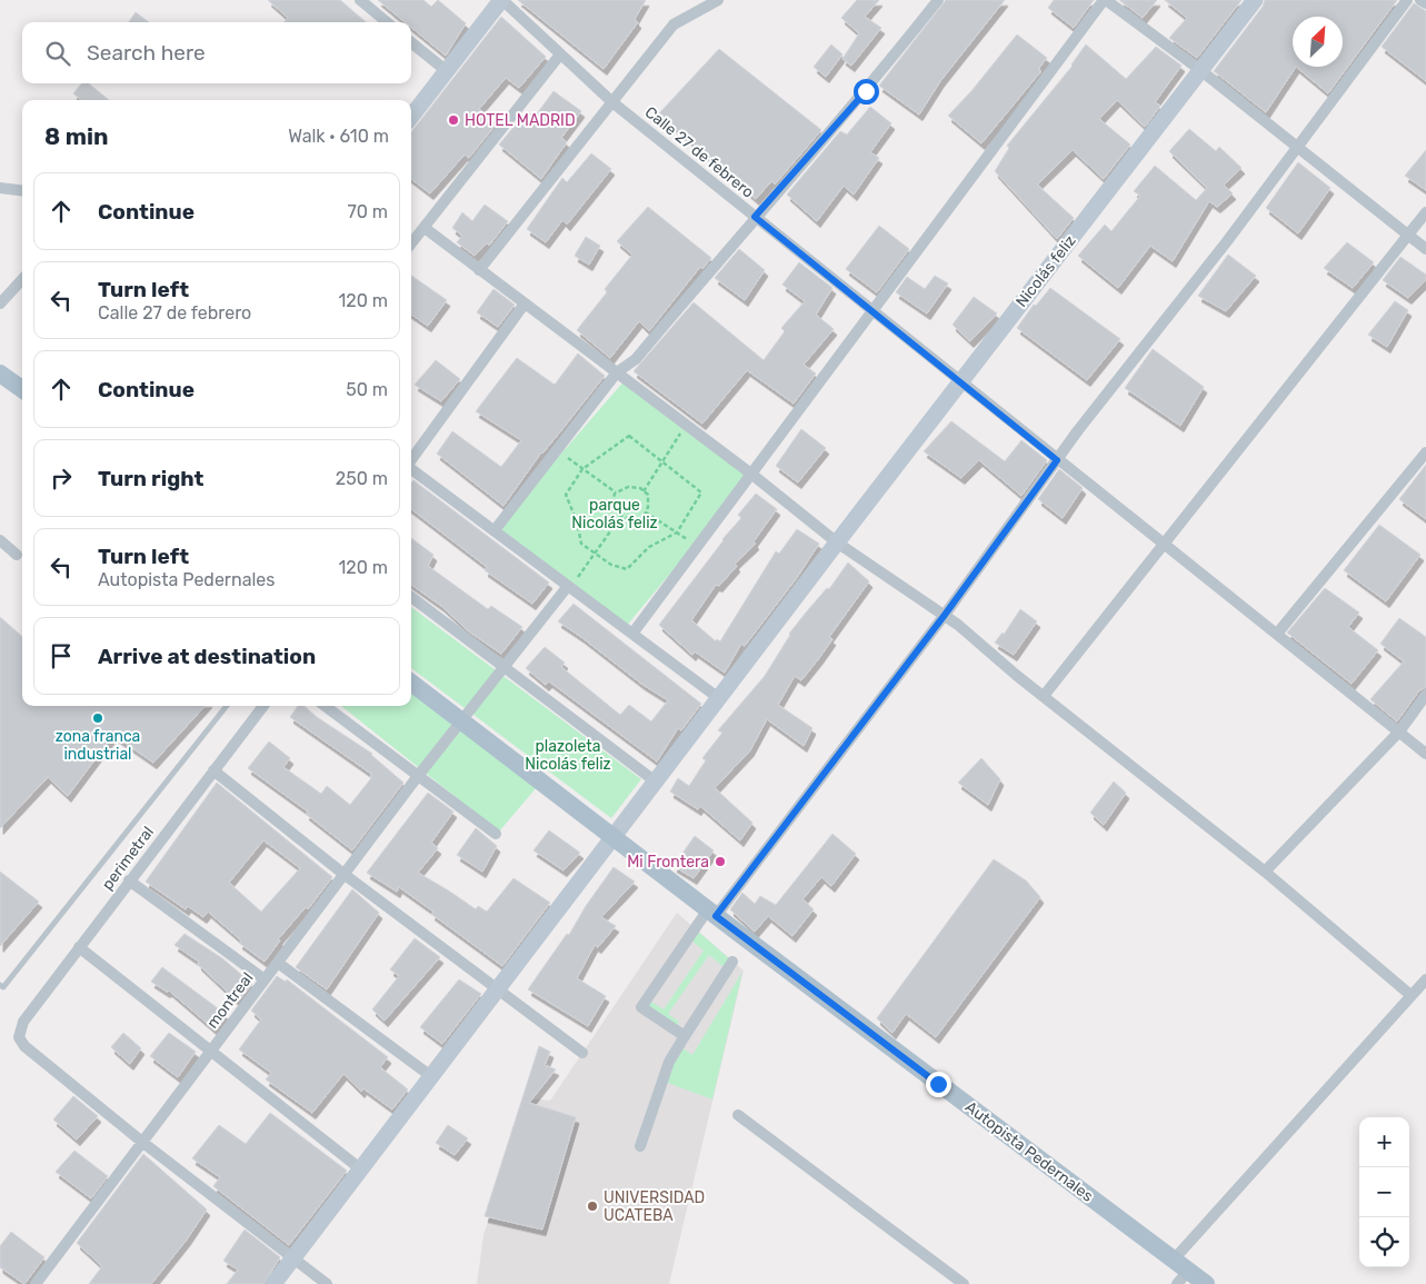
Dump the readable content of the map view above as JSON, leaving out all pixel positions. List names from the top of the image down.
{
  "streets": {
    "main road": ["Nicolás feliz", "Autopista Pedernales"],
    "street": ["Calle 27 de febrero", "perimetral", "montreal"]
  },
  "crossings": [
    ["Calle 27 de febrero", "Nicolás feliz"],
    ["Nicolás feliz", "Autopista Pedernales"],
    ["perimetral", "montreal"],
    ["montreal", "Autopista Pedernales"]
  ],
  "parks": ["parque Nicolás feliz", "plazoleta Nicolás feliz"],
  "places": [
    "HOTEL MADRID",
    "zona franca industrial",
    "Mi Frontera",
    "UNIVERSIDAD UCATEBA"
  ],
  "north": "top right",
  "page": {
    "search": "Search here",
    "heading": ["8 min", "Walk · 610 m"],
    "list": [
      ["Continue", "70 m"],
      ["Turn left", "Calle 27 de febrero", "120 m"],
      ["Continue", "50 m"],
      ["Turn right", "250 m"],
      ["Turn left", "Autopista Pedernales", "120 m"],
      "Arrive at destination"
    ],
    "map_buttons": ["+", "−"]
  }
}
